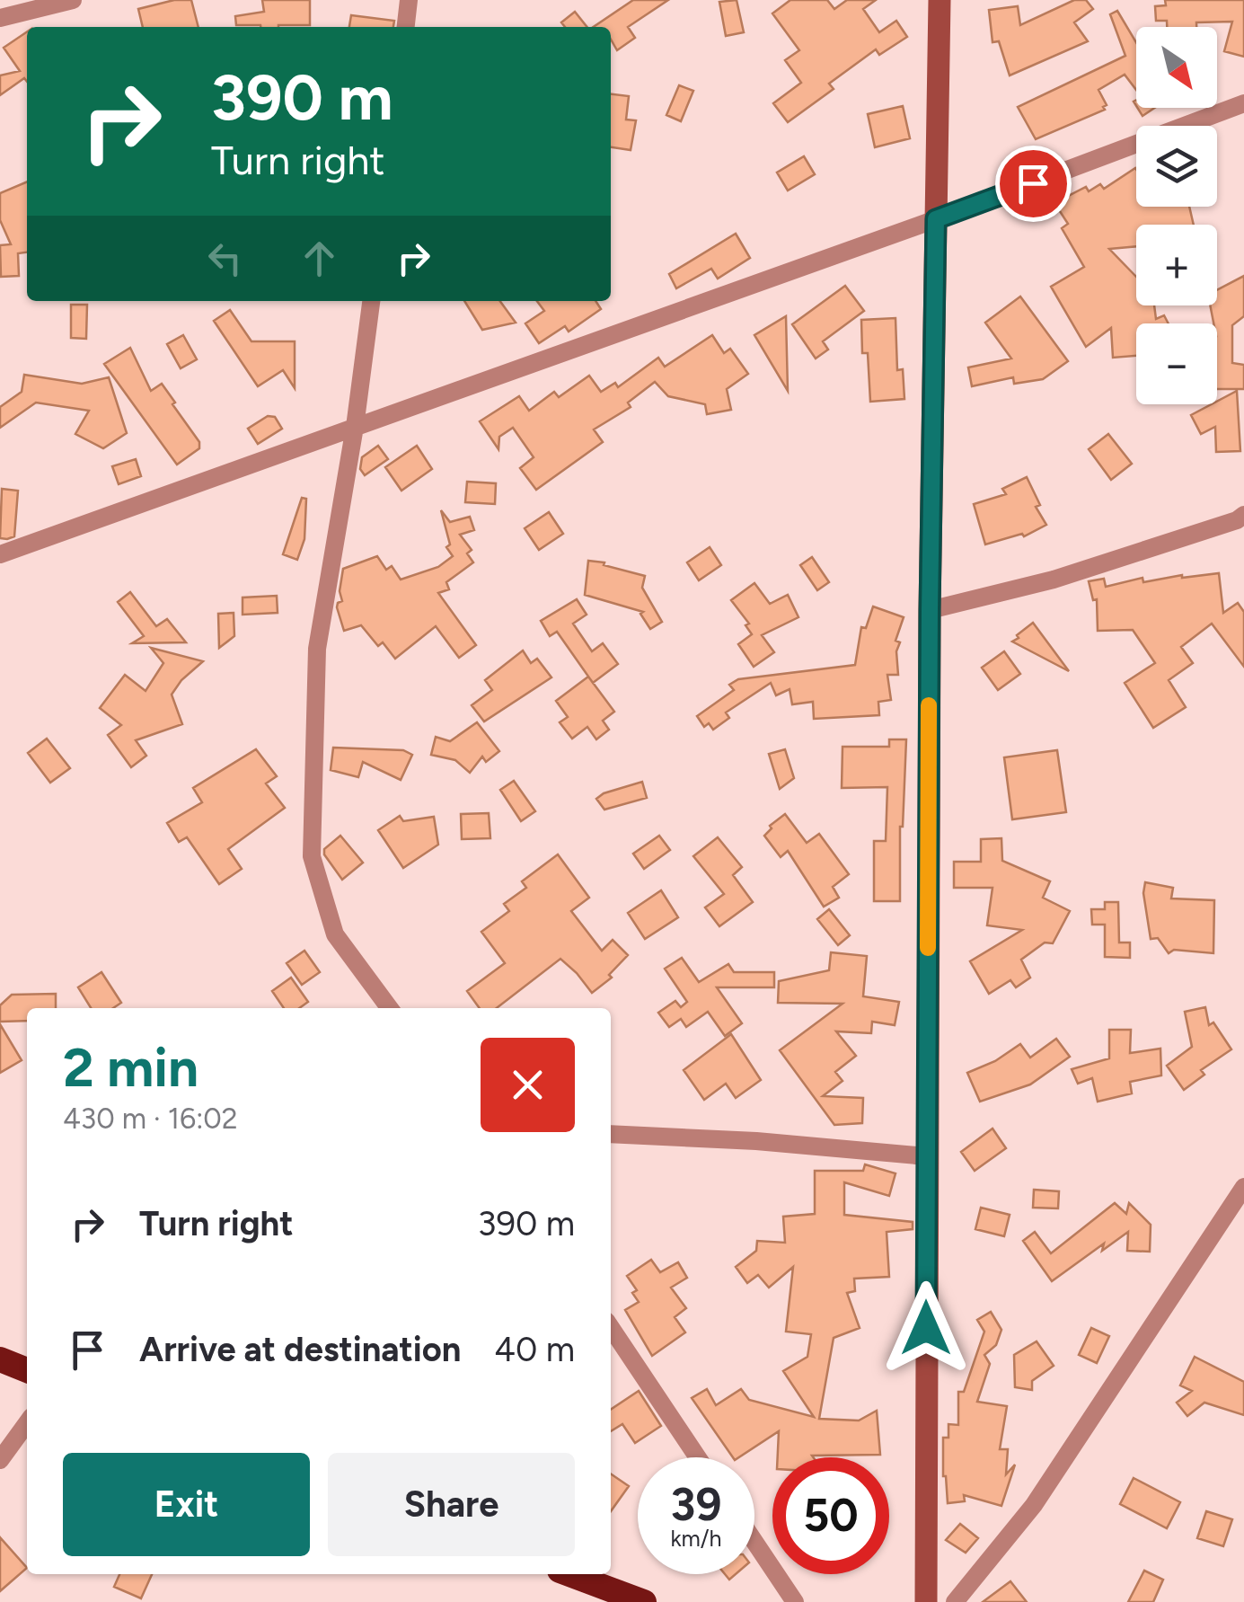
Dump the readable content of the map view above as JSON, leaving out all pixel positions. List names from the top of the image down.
{
  "north": "bottom right",
  "page": {
    "map_buttons": ["+", "−"],
    "turn": ["390 m", "Turn right"],
    "heading": ["2 min", "430 m · 16:02"],
    "list": [
      {
        "name": "Turn right",
        "value": "390 m"
      },
      {
        "name": "Arrive at destination",
        "value": "40 m"
      }
    ],
    "buttons": ["Exit", "Share"],
    "speed": "39 km/h",
    "limit": "50"
  }
}
